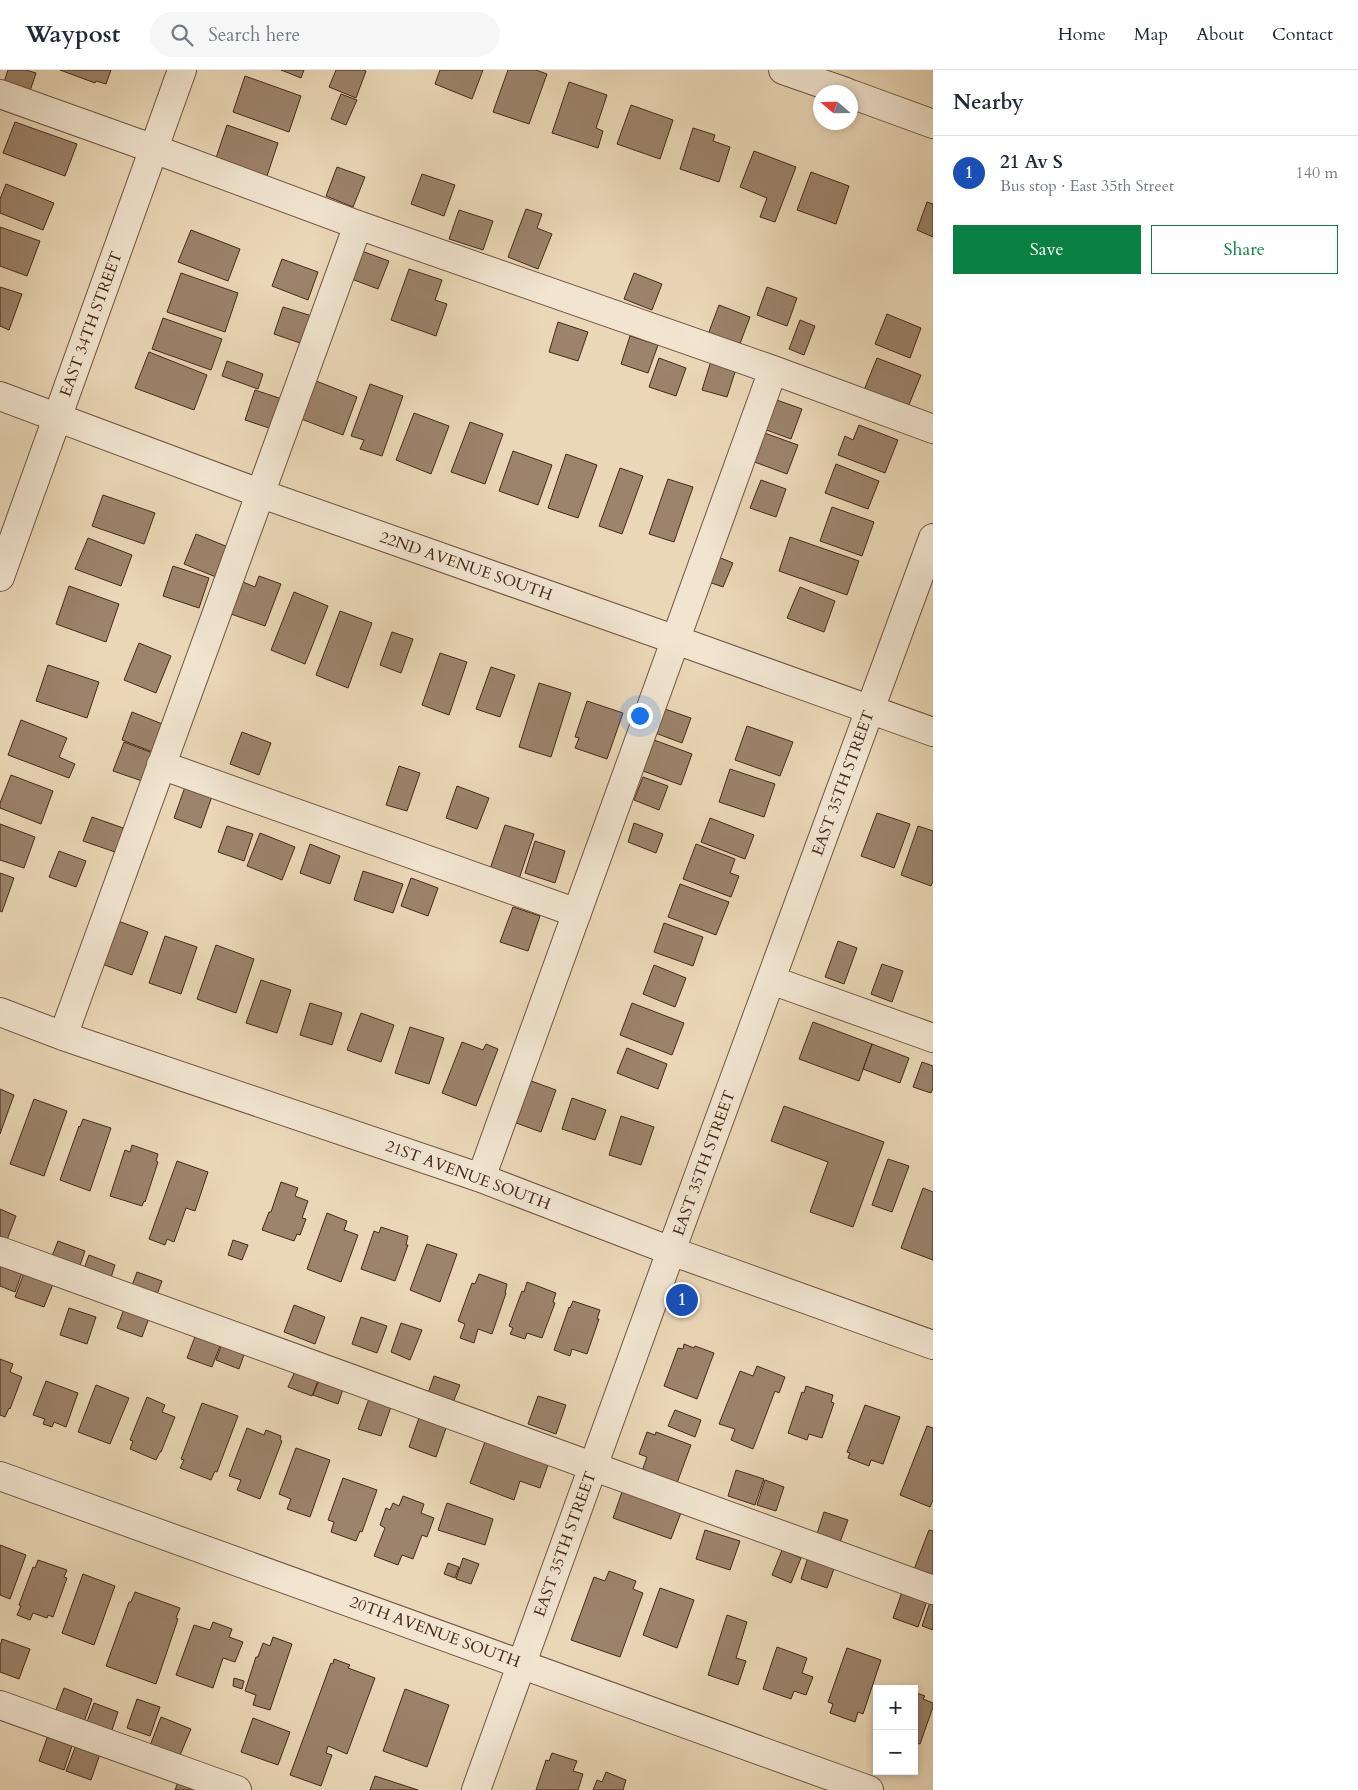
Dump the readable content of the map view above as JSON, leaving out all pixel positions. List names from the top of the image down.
{
  "streets": {
    "street": [
      "EAST 34TH STREET",
      "22ND AVENUE SOUTH",
      "EAST 35TH STREET",
      "21ST AVENUE SOUTH",
      "20TH AVENUE SOUTH"
    ]
  },
  "crossings": [
    ["EAST 34TH STREET", "22ND AVENUE SOUTH"],
    ["22ND AVENUE SOUTH", "EAST 35TH STREET"],
    ["EAST 35TH STREET", "21ST AVENUE SOUTH"],
    ["EAST 35TH STREET", "20TH AVENUE SOUTH"]
  ],
  "north": "left",
  "page": {
    "header": "Waypost",
    "search": "Search here",
    "nav": [
      "Home",
      "Map",
      "About",
      "Contact"
    ],
    "heading": "Nearby",
    "list": [
      {
        "mark": "1",
        "name": "21 Av S",
        "note": "Bus stop · East 35th Street",
        "value": "140 m"
      }
    ],
    "buttons": ["Save", "Share"],
    "pins": "1",
    "map_buttons": ["+", "−"]
  }
}
